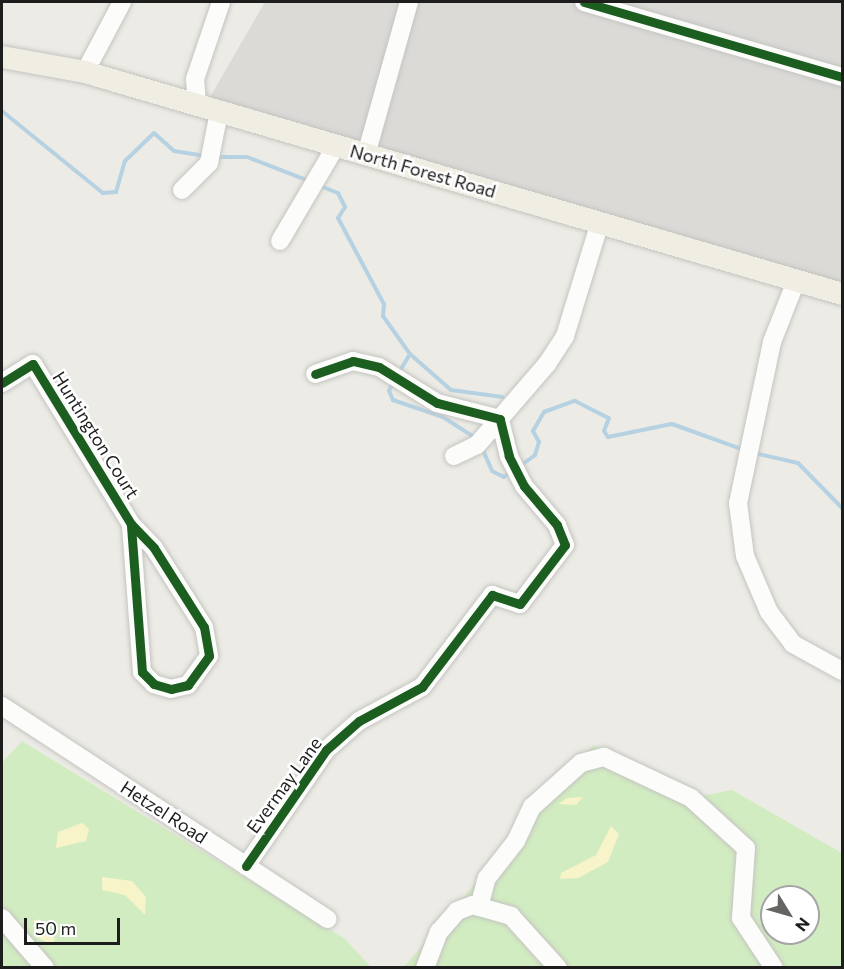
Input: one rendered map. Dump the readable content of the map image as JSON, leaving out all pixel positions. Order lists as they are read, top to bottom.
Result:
{
  "streets": {
    "main road": ["North Forest Road"],
    "street": ["Huntington Court", "Evermay Lane", "Hetzel Road"]
  },
  "crossings": [
    ["Evermay Lane", "Hetzel Road"]
  ],
  "scale_bar": "50 m",
  "north": "bottom right"
}
